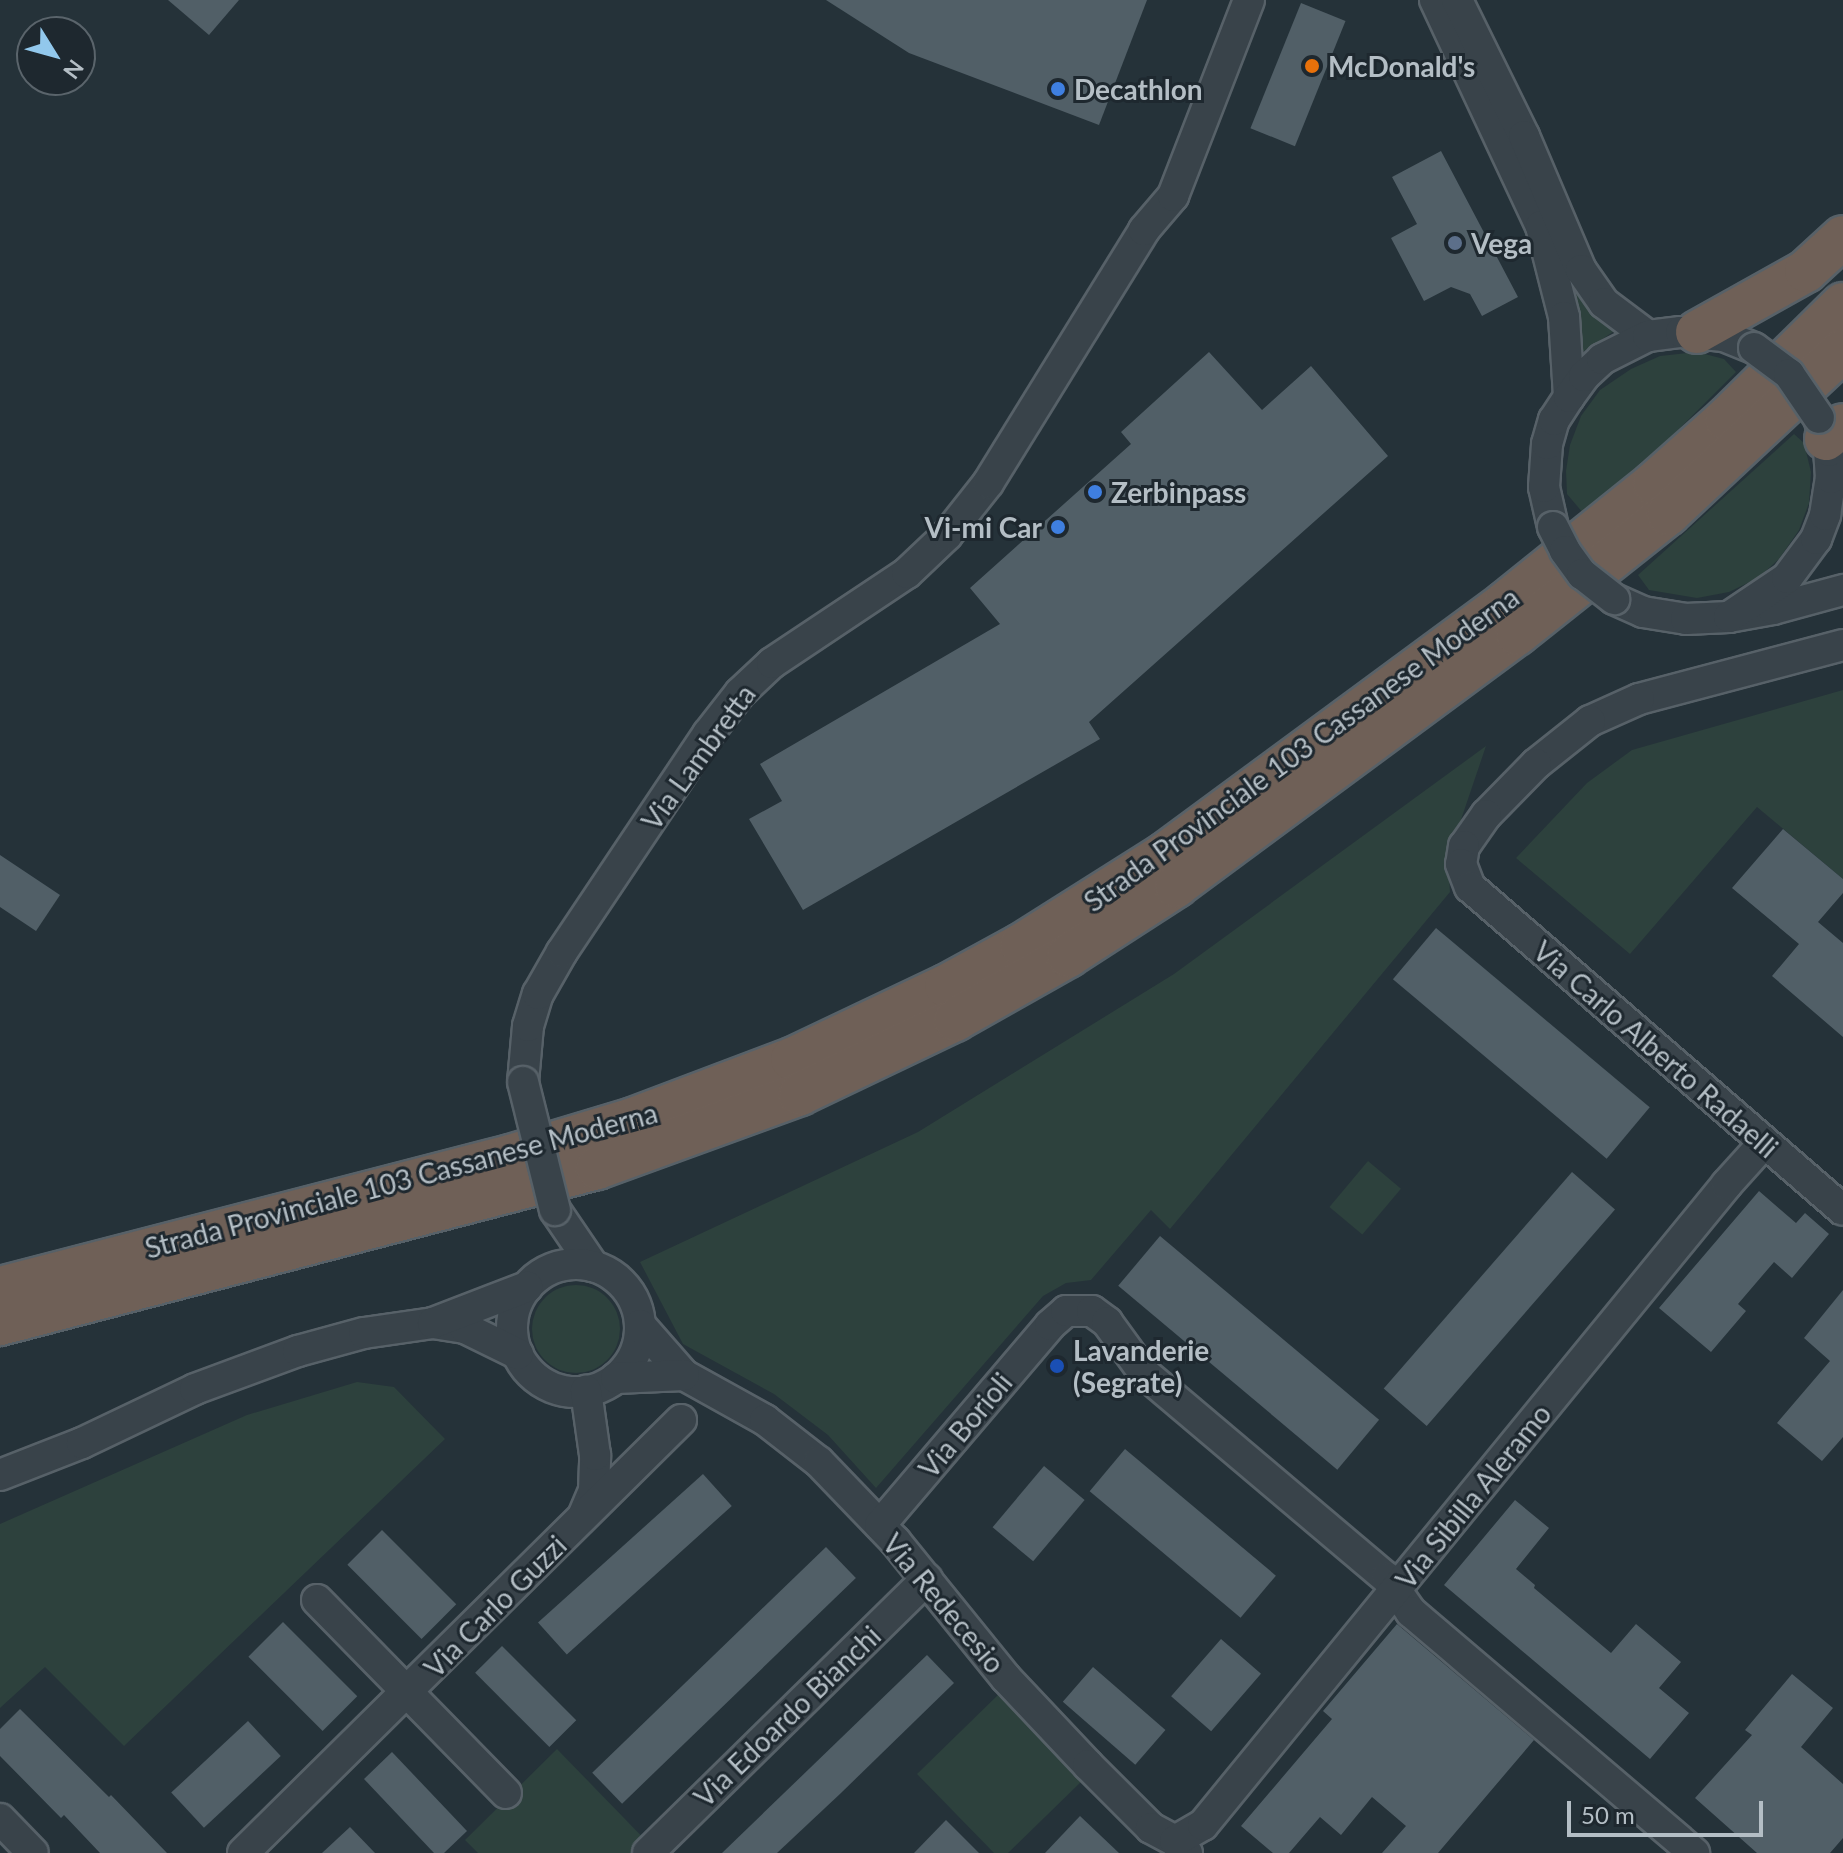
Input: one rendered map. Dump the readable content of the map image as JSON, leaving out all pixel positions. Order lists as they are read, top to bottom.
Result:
{
  "streets": {
    "highway": ["Strada Provinciale 103 Cassanese Moderna"],
    "street": [
      "Via Lambretta",
      "Via Carlo Alberto Radaelli",
      "Via Borioli",
      "Via Sibilla Aleramo",
      "Via Redecesio",
      "Via Carlo Guzzi",
      "Via Edoardo Bianchi"
    ]
  },
  "crossings": [
    ["Via Lambretta", "Via Redecesio"],
    ["Via Lambretta", "Via Carlo Guzzi"],
    ["Via Carlo Alberto Radaelli", "Via Sibilla Aleramo"],
    ["Via Borioli", "Via Sibilla Aleramo"],
    ["Via Borioli", "Via Redecesio"],
    ["Via Sibilla Aleramo", "Via Redecesio"],
    ["Via Redecesio", "Via Carlo Guzzi"],
    ["Via Redecesio", "Via Edoardo Bianchi"]
  ],
  "places": [
    "McDonald's",
    "Decathlon",
    "Vega",
    "Zerbinpass",
    "Vi-mi Car",
    "Lavanderie (Segrate)"
  ],
  "scale_bar": "50 m",
  "north": "bottom right"
}
